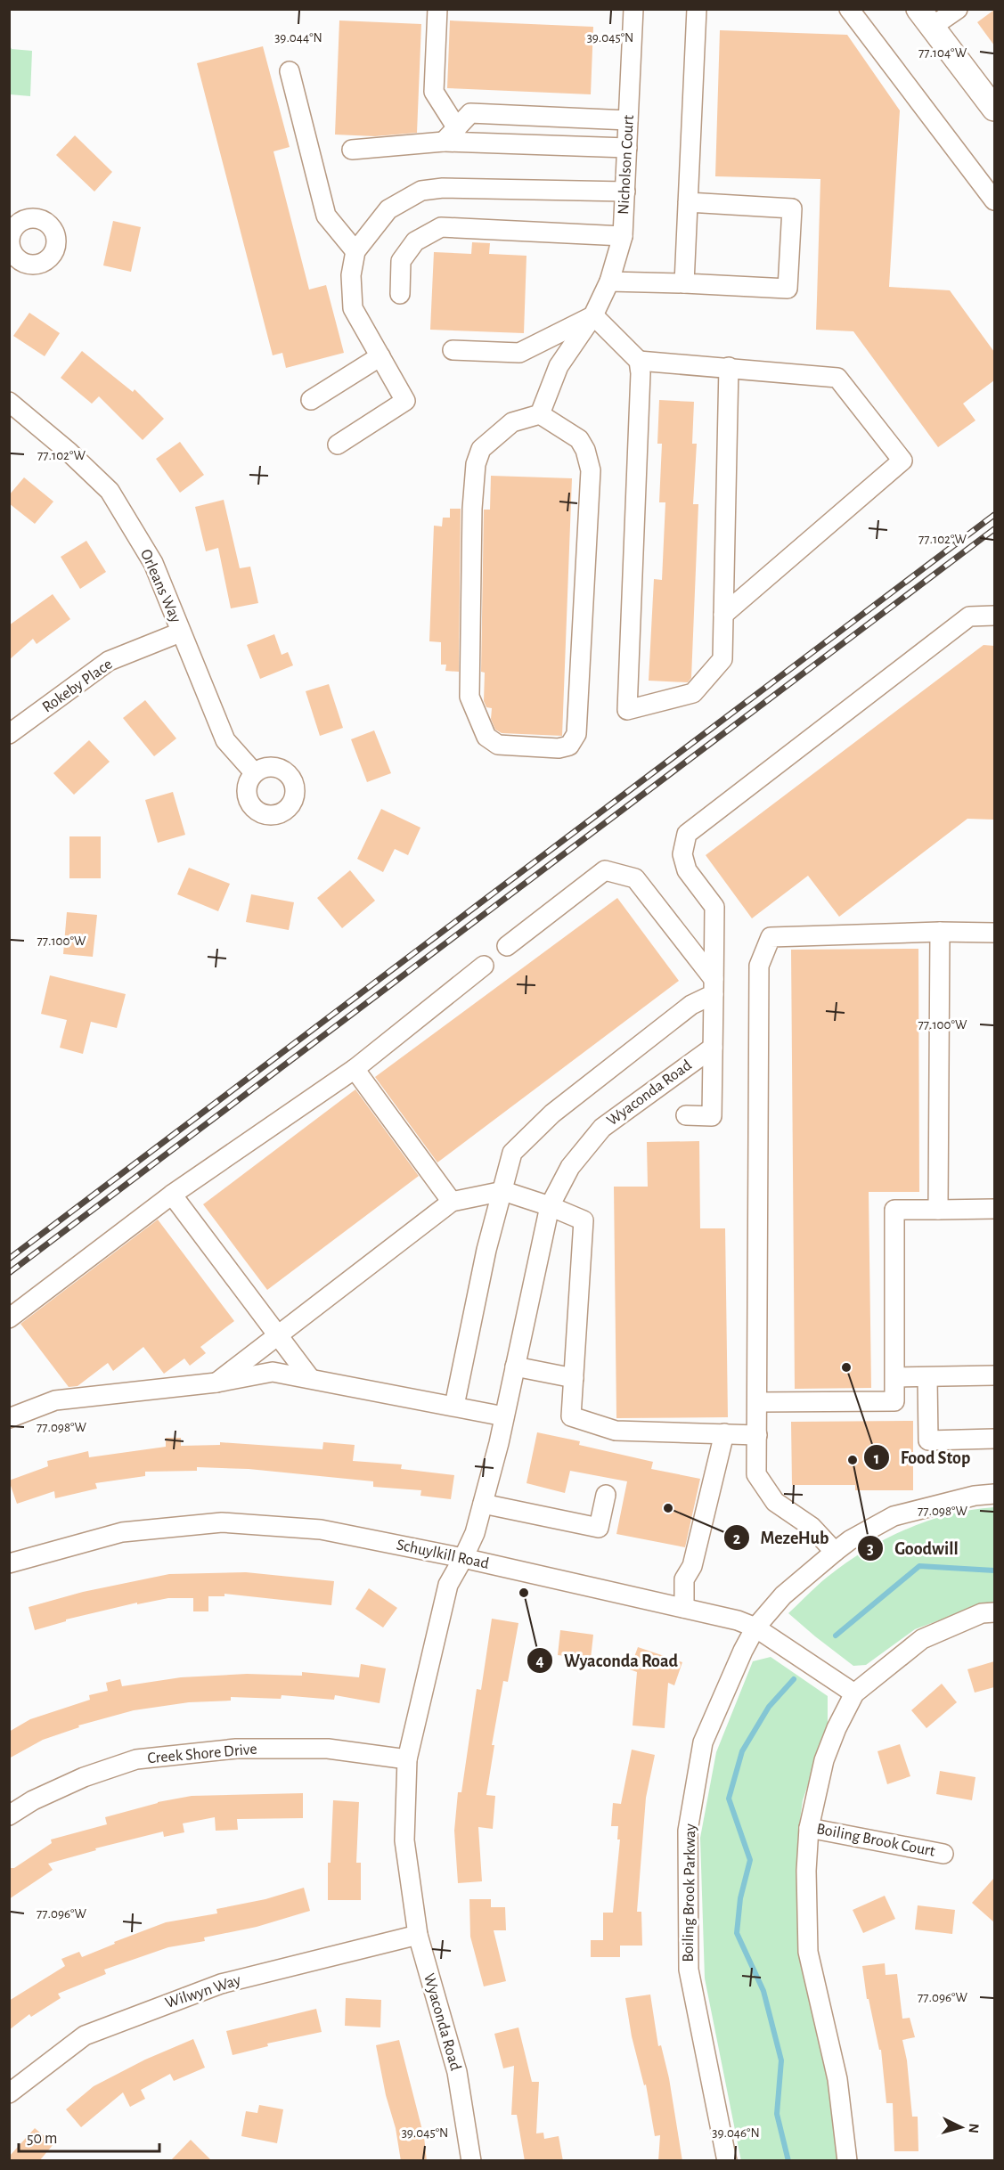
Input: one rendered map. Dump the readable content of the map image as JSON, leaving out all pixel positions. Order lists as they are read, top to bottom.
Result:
{
  "streets": {
    "street": [
      "Nicholson Court",
      "Orleans Way",
      "Rokeby Place",
      "Wyaconda Road",
      "Schuylkill Road",
      "Creek Shore Drive",
      "Boiling Brook Court",
      "Boiling Brook Parkway",
      "Wilwyn Way"
    ]
  },
  "crossings": [
    ["Orleans Way", "Rokeby Place"],
    ["Wyaconda Road", "Schuylkill Road"],
    ["Wyaconda Road", "Creek Shore Drive"],
    ["Wyaconda Road", "Wilwyn Way"],
    ["Schuylkill Road", "Boiling Brook Parkway"]
  ],
  "places": [
    "Food Stop",
    "Goodwill",
    "MezeHub",
    "Wyaconda Road"
  ],
  "scale_bar": "50 m",
  "north": "right",
  "coordinates": [
    "39.044°N",
    "39.045°N",
    "77.104°W",
    "77.102°W",
    "77.100°W",
    "77.098°W",
    "77.096°W",
    "39.046°N"
  ]
}
